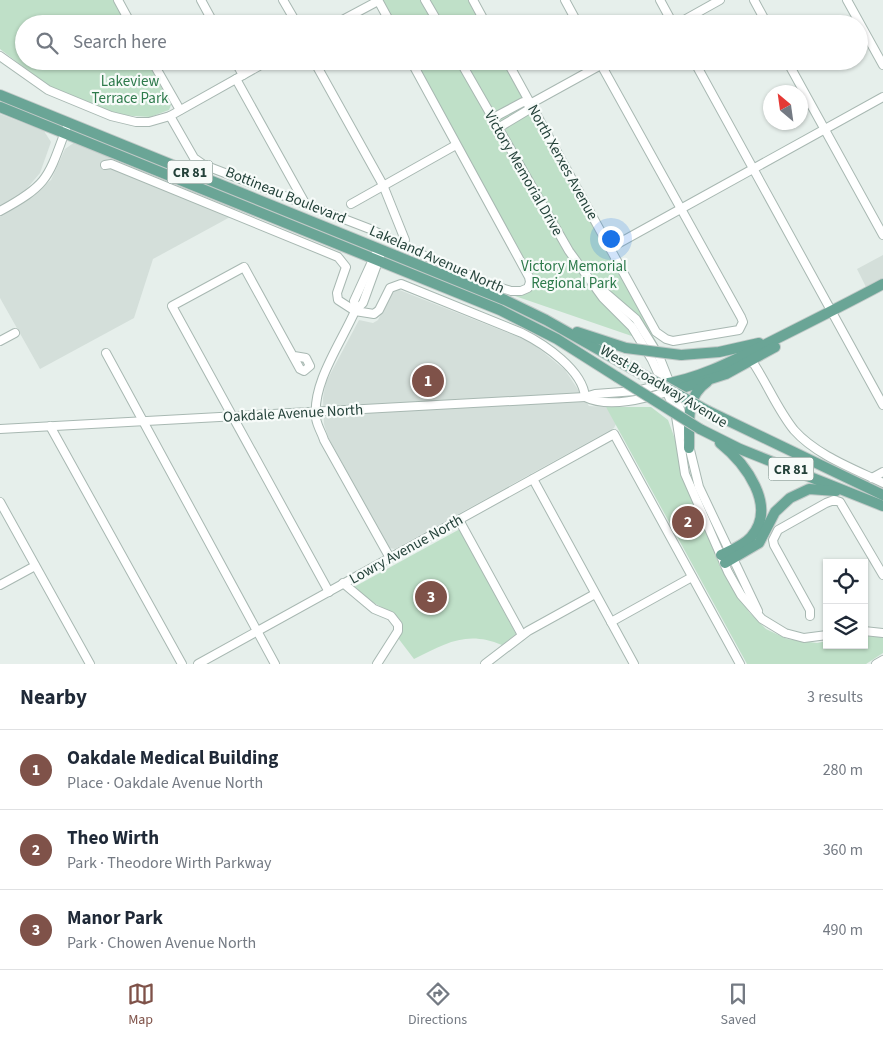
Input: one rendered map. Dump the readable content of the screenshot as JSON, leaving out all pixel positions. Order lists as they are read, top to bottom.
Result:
{
  "streets": {
    "main road": ["CR 81", "Bottineau Boulevard", "West Broadway Avenue"],
    "street": [
      "North Xerxes Avenue",
      "Victory Memorial Drive",
      "Lakeland Avenue North",
      "Oakdale Avenue North",
      "Lowry Avenue North"
    ]
  },
  "crossings": [
    ["Victory Memorial Drive", "Oakdale Avenue North"],
    ["Bottineau Boulevard", "West Broadway Avenue"]
  ],
  "parks": ["Lakeview Terrace Park", "Victory Memorial Regional Park"],
  "north": "top left",
  "page": {
    "search": "Search here",
    "pins": ["1", "2", "3"],
    "heading": ["Nearby", "3 results"],
    "list": [
      {
        "mark": "1",
        "name": "Oakdale Medical Building",
        "note": "Place · Oakdale Avenue North",
        "value": "280 m"
      },
      {
        "mark": "2",
        "name": "Theo Wirth",
        "note": "Park · Theodore Wirth Parkway",
        "value": "360 m"
      },
      {
        "mark": "3",
        "name": "Manor Park",
        "note": "Park · Chowen Avenue North",
        "value": "490 m"
      }
    ],
    "nav": ["Map", "Directions", "Saved"]
  }
}
